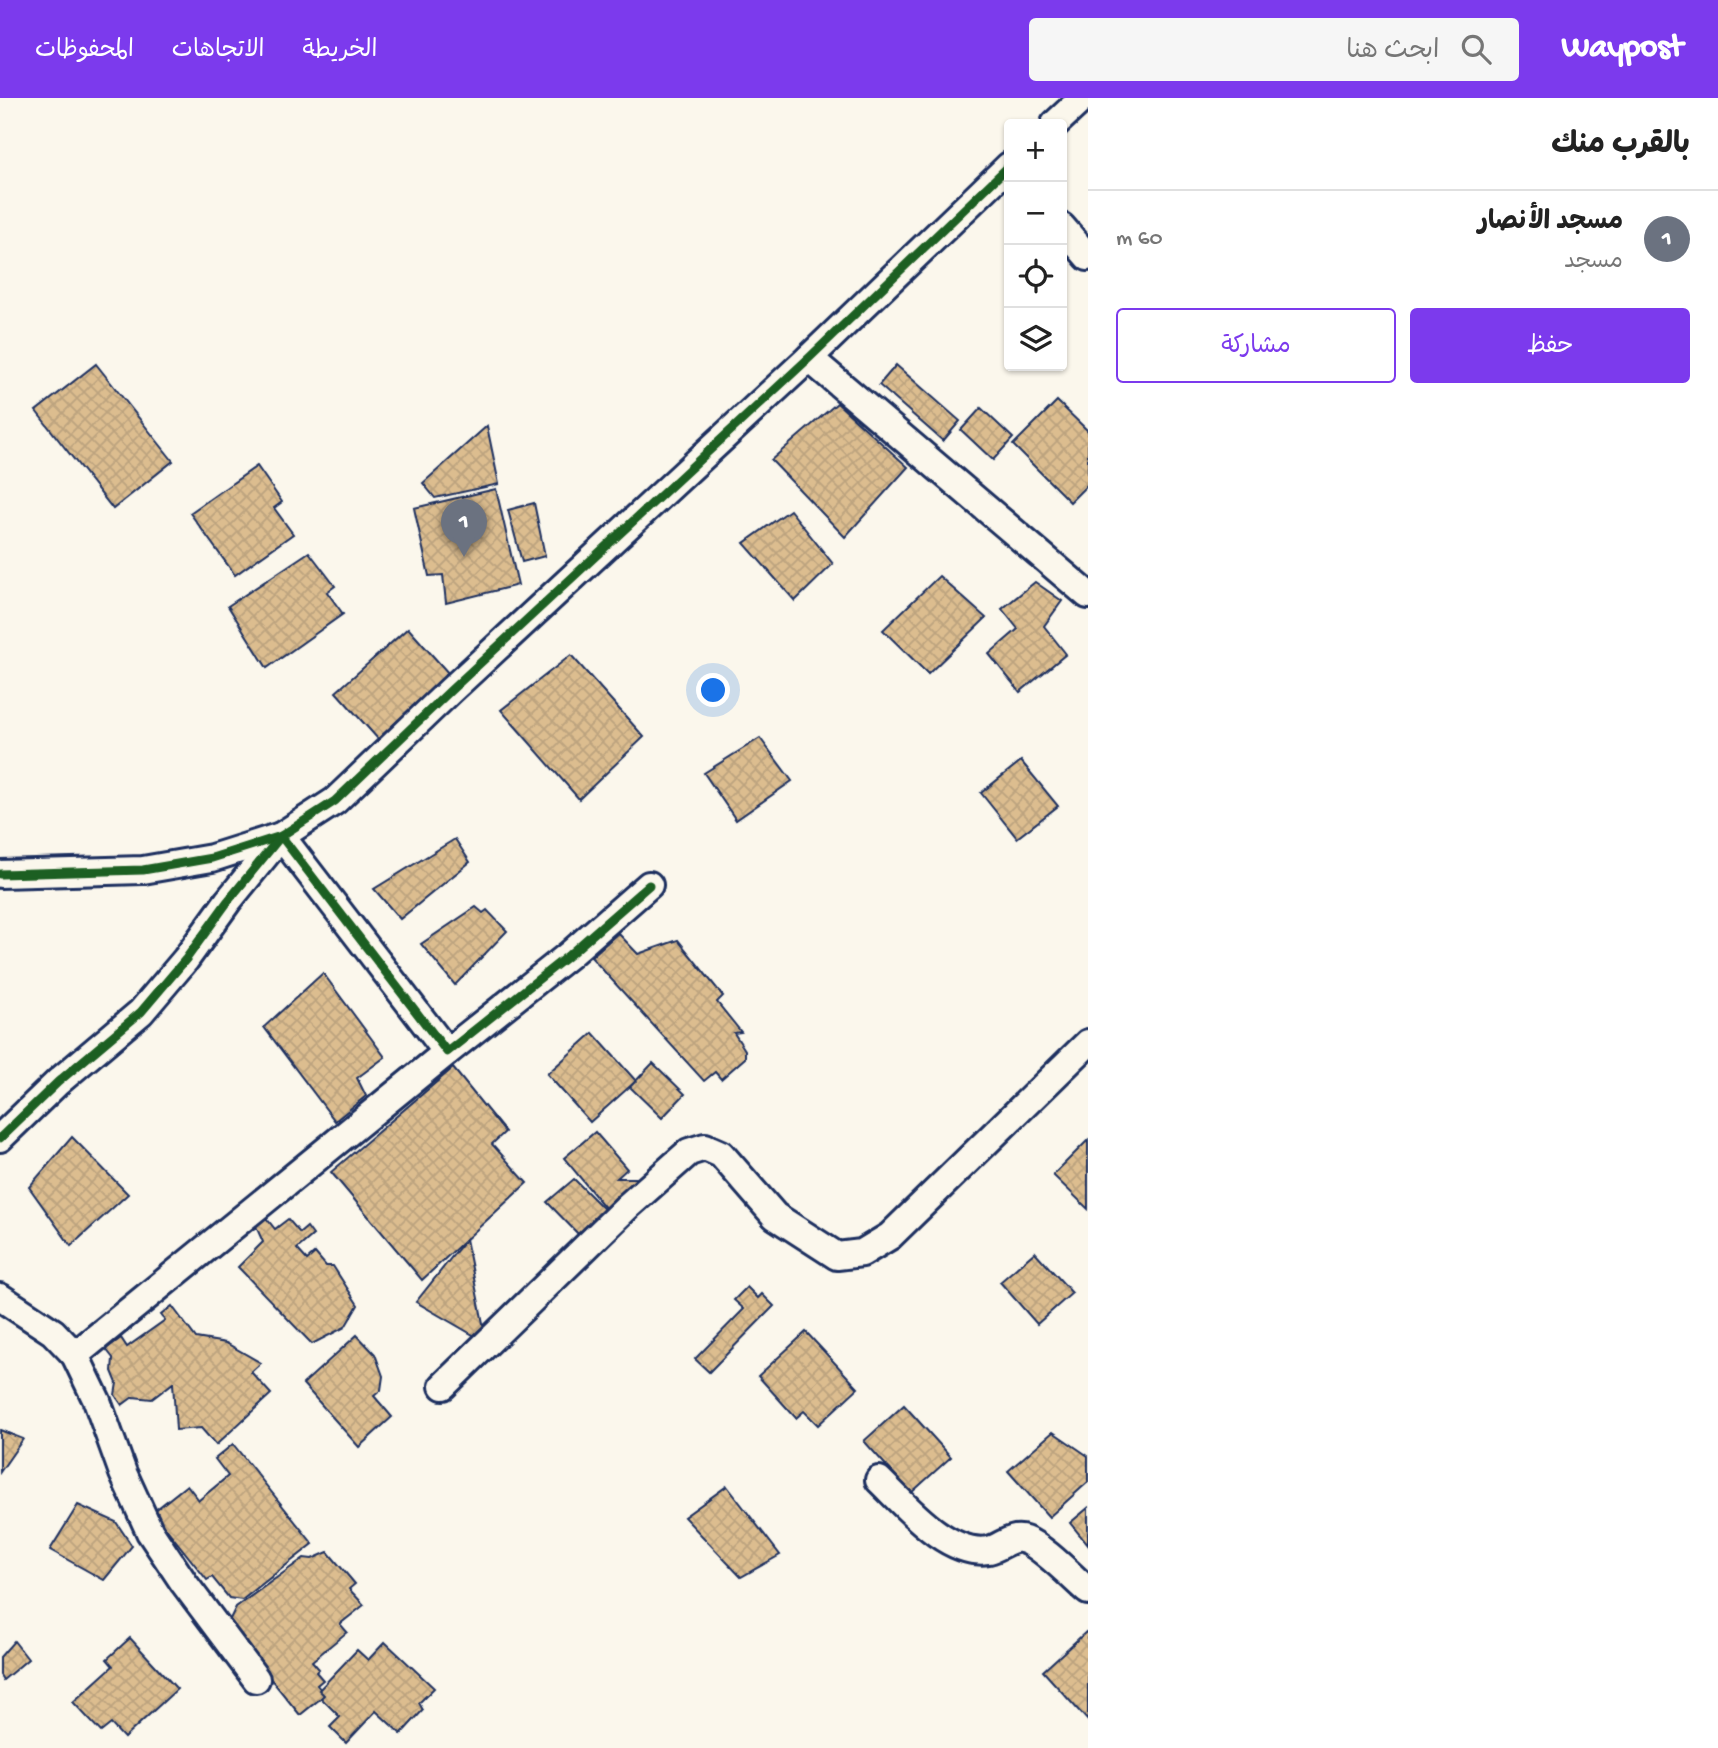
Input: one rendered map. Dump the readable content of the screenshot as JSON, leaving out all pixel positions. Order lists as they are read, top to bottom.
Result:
{
  "page": {
    "header": "Waypost",
    "search": "ابحث هنا",
    "nav": ["الخريطة", "الاتجاهات", "المحفوظات"],
    "heading": "بالقرب منك",
    "map_buttons": ["+", "−"],
    "list": [
      {
        "mark": "1",
        "name": "مسجد الأنصار",
        "note": "مسجد",
        "value": "60 m"
      }
    ],
    "buttons": ["حفظ", "مشاركة"],
    "pins": "1"
  }
}
